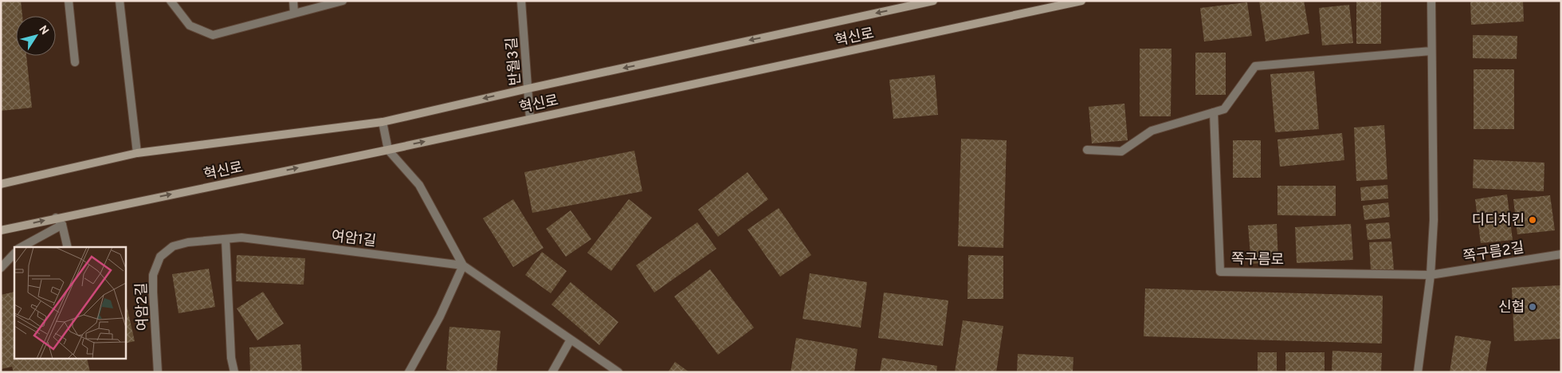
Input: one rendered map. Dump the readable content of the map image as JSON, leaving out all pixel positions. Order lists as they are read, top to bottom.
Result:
{
  "streets": {
    "street": [
      "혁신로",
      "반월3길",
      "여암1길",
      "쪽구름2길",
      "쪽구름로",
      "여암2길"
    ]
  },
  "crossings": [
    ["혁신로", "반월3길"],
    ["혁신로", "여암1길"],
    ["여암1길", "여암2길"],
    ["쪽구름2길", "쪽구름로"]
  ],
  "places": ["디디치킨", "신협"],
  "north": "top right"
}
